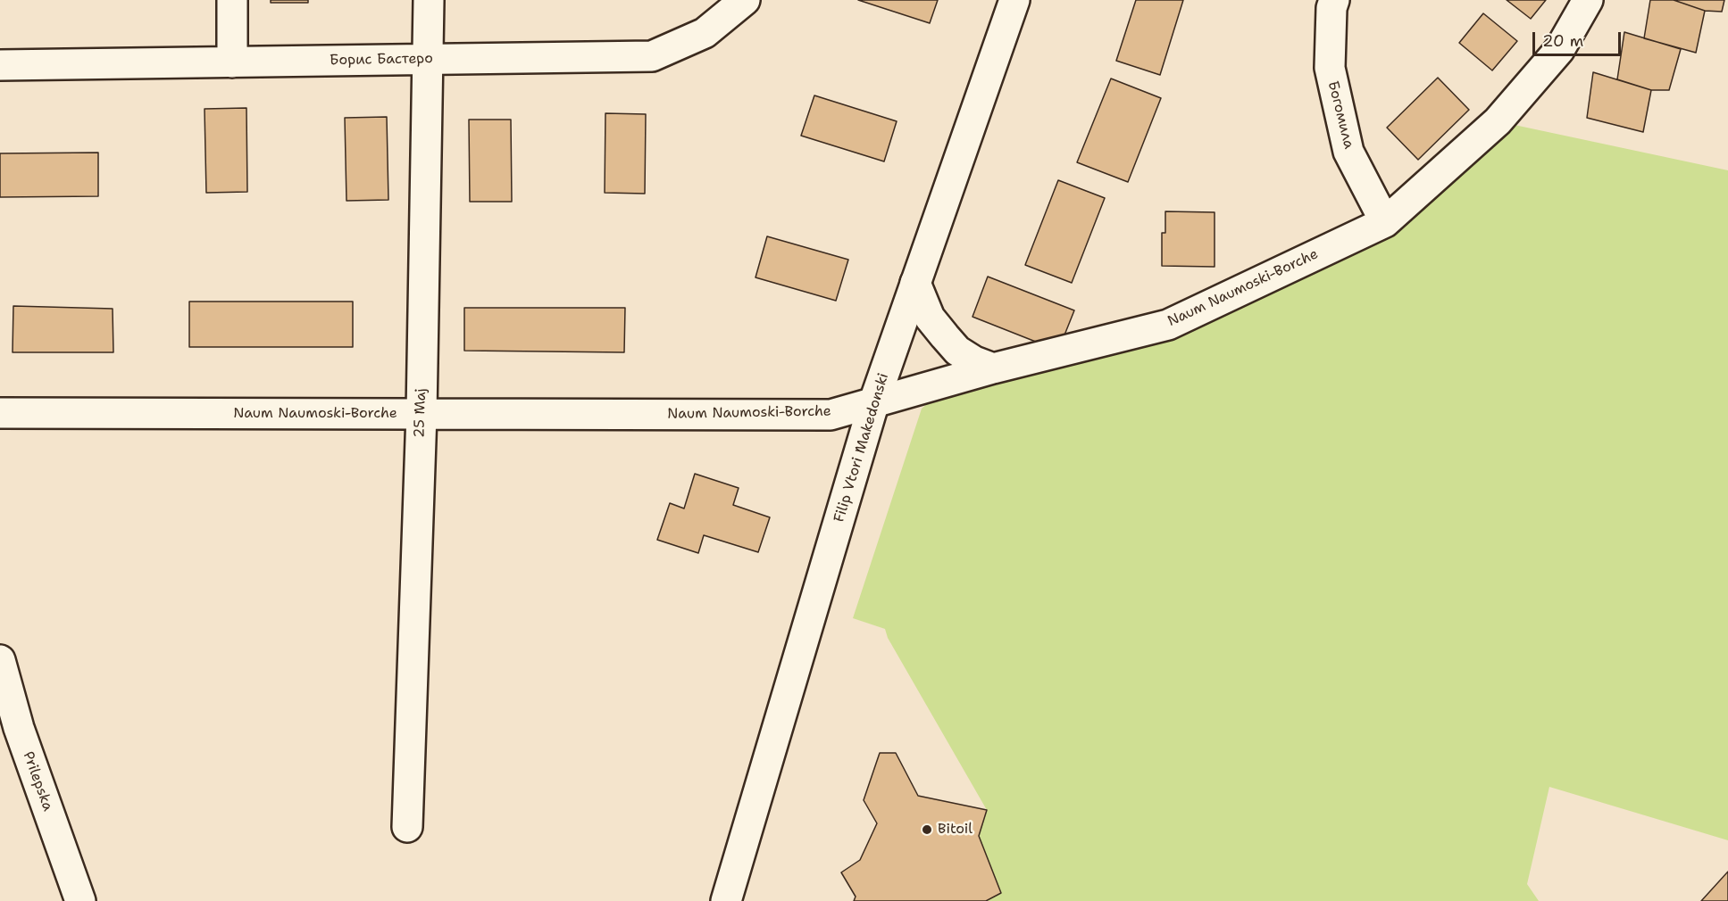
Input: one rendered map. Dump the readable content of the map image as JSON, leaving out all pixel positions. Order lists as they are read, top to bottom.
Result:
{
  "streets": {
    "street": [
      "Борис Бастеро",
      "Богомила",
      "Naum Naumoski-Borche",
      "25 Maj",
      "Filip Vtori Makedonski",
      "Prilepska"
    ]
  },
  "crossings": [
    ["Борис Бастеро", "25 Maj"],
    ["Богомила", "Naum Naumoski-Borche"],
    ["Naum Naumoski-Borche", "25 Maj"],
    ["Naum Naumoski-Borche", "Filip Vtori Makedonski"]
  ],
  "places": ["Bitoil"],
  "scale_bar": "20 m"
}
